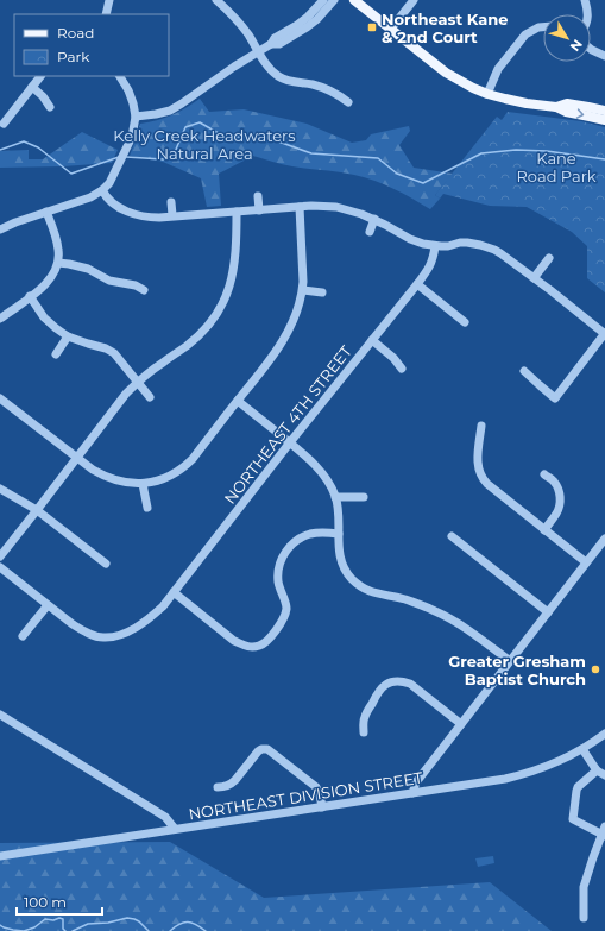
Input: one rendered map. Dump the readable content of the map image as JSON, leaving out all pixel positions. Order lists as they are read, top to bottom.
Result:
{
  "streets": {
    "street": ["NORTHEAST 4TH STREET", "NORTHEAST DIVISION STREET"]
  },
  "parks": ["Kelly Creek Headwaters Natural Area", "Kane Road Park"],
  "places": {
    "transit": ["Northeast Kane & 2nd Court"],
    "other": ["Greater Gresham Baptist Church"]
  },
  "legend": ["Road", "Park"],
  "scale_bar": "100 m",
  "north": "bottom right"
}
